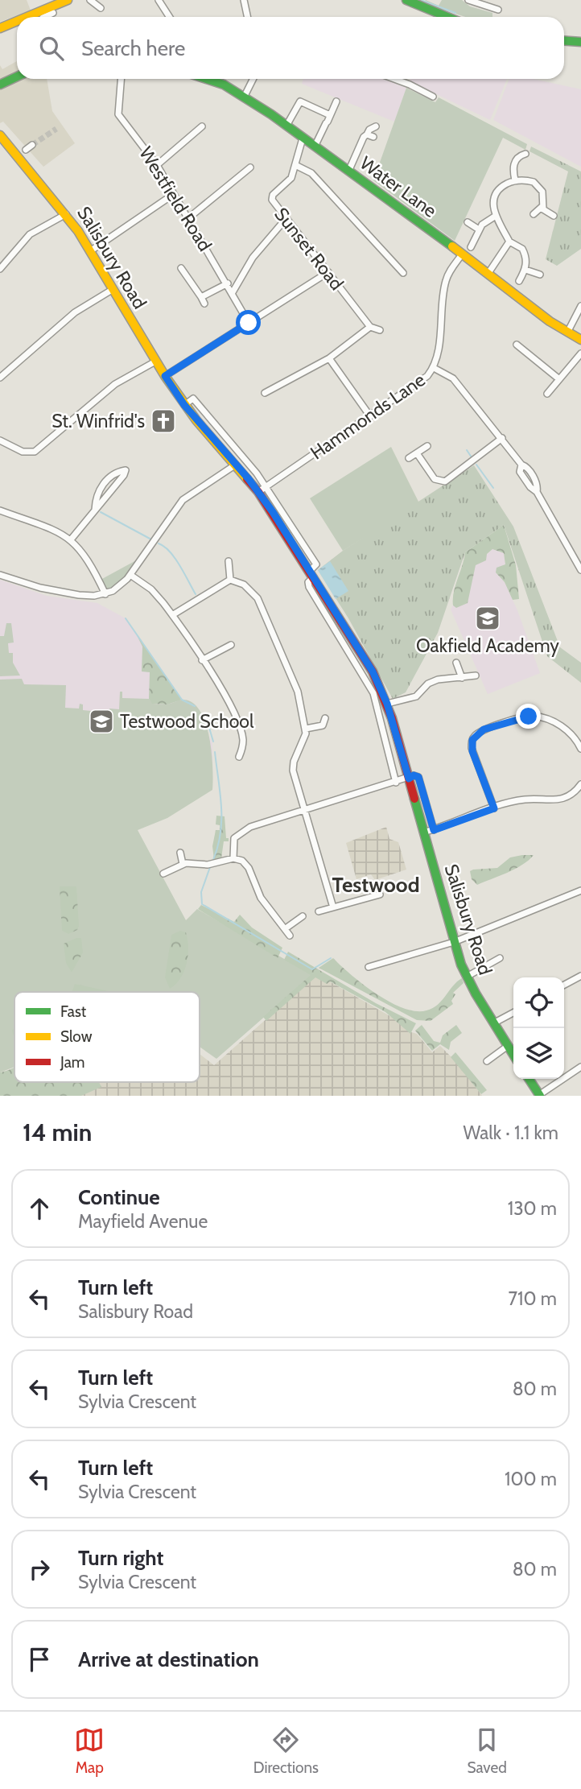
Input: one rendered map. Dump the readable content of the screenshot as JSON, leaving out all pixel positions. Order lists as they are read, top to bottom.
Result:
{
  "streets": {
    "main road": ["Water Lane", "Salisbury Road"],
    "street": ["Westfield Road", "Sunset Road", "Hammonds Lane"]
  },
  "crossings": [
    ["Water Lane", "Sunset Road"],
    ["Water Lane", "Hammonds Lane"],
    ["Salisbury Road", "Hammonds Lane"]
  ],
  "districts": ["Testwood"],
  "places": {
    "church": ["St. Winfrid's"],
    "school or university": ["Oakfield Academy", "Testwood School"]
  },
  "legend": ["Fast", "Slow", "Jam"],
  "page": {
    "search": "Search here",
    "heading": ["14 min", "Walk · 1.1 km"],
    "list": [
      ["Continue", "Mayfield Avenue", "130 m"],
      ["Turn left", "Salisbury Road", "710 m"],
      ["Turn left", "Sylvia Crescent", "80 m"],
      ["Turn left", "Sylvia Crescent", "100 m"],
      ["Turn right", "Sylvia Crescent", "80 m"],
      "Arrive at destination"
    ],
    "nav": ["Map", "Directions", "Saved"]
  }
}
